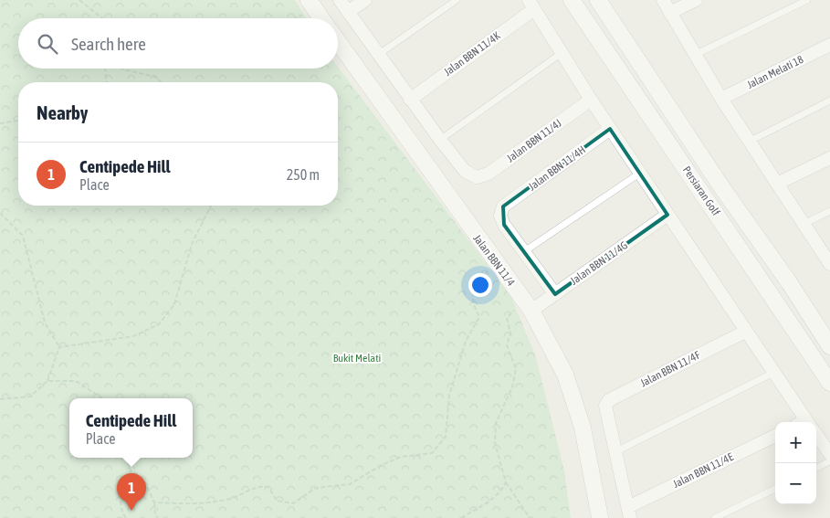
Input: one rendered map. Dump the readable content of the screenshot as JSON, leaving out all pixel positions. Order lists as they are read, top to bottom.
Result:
{
  "streets": {
    "street": [
      "Jalan BBN 11/4K",
      "Jalan Melati 18",
      "Jalan BBN 11/4J",
      "Jalan BBN 11/4H",
      "Persiaran Golf",
      "Jalan BBN 11/4",
      "Jalan BBN 11/4G",
      "Jalan BBN 11/4F",
      "Jalan BBN 11/4E"
    ]
  },
  "crossings": [
    ["Jalan BBN 11/4", "Jalan BBN 11/4G"]
  ],
  "parks": ["Bukit Melati"],
  "page": {
    "search": "Search here",
    "heading": "Nearby",
    "list": [
      {
        "mark": "1",
        "name": "Centipede Hill",
        "note": "Place",
        "value": "250 m"
      }
    ],
    "popup": ["Centipede Hill", "Place"],
    "map_buttons": ["+", "−"],
    "pins": "1"
  }
}
